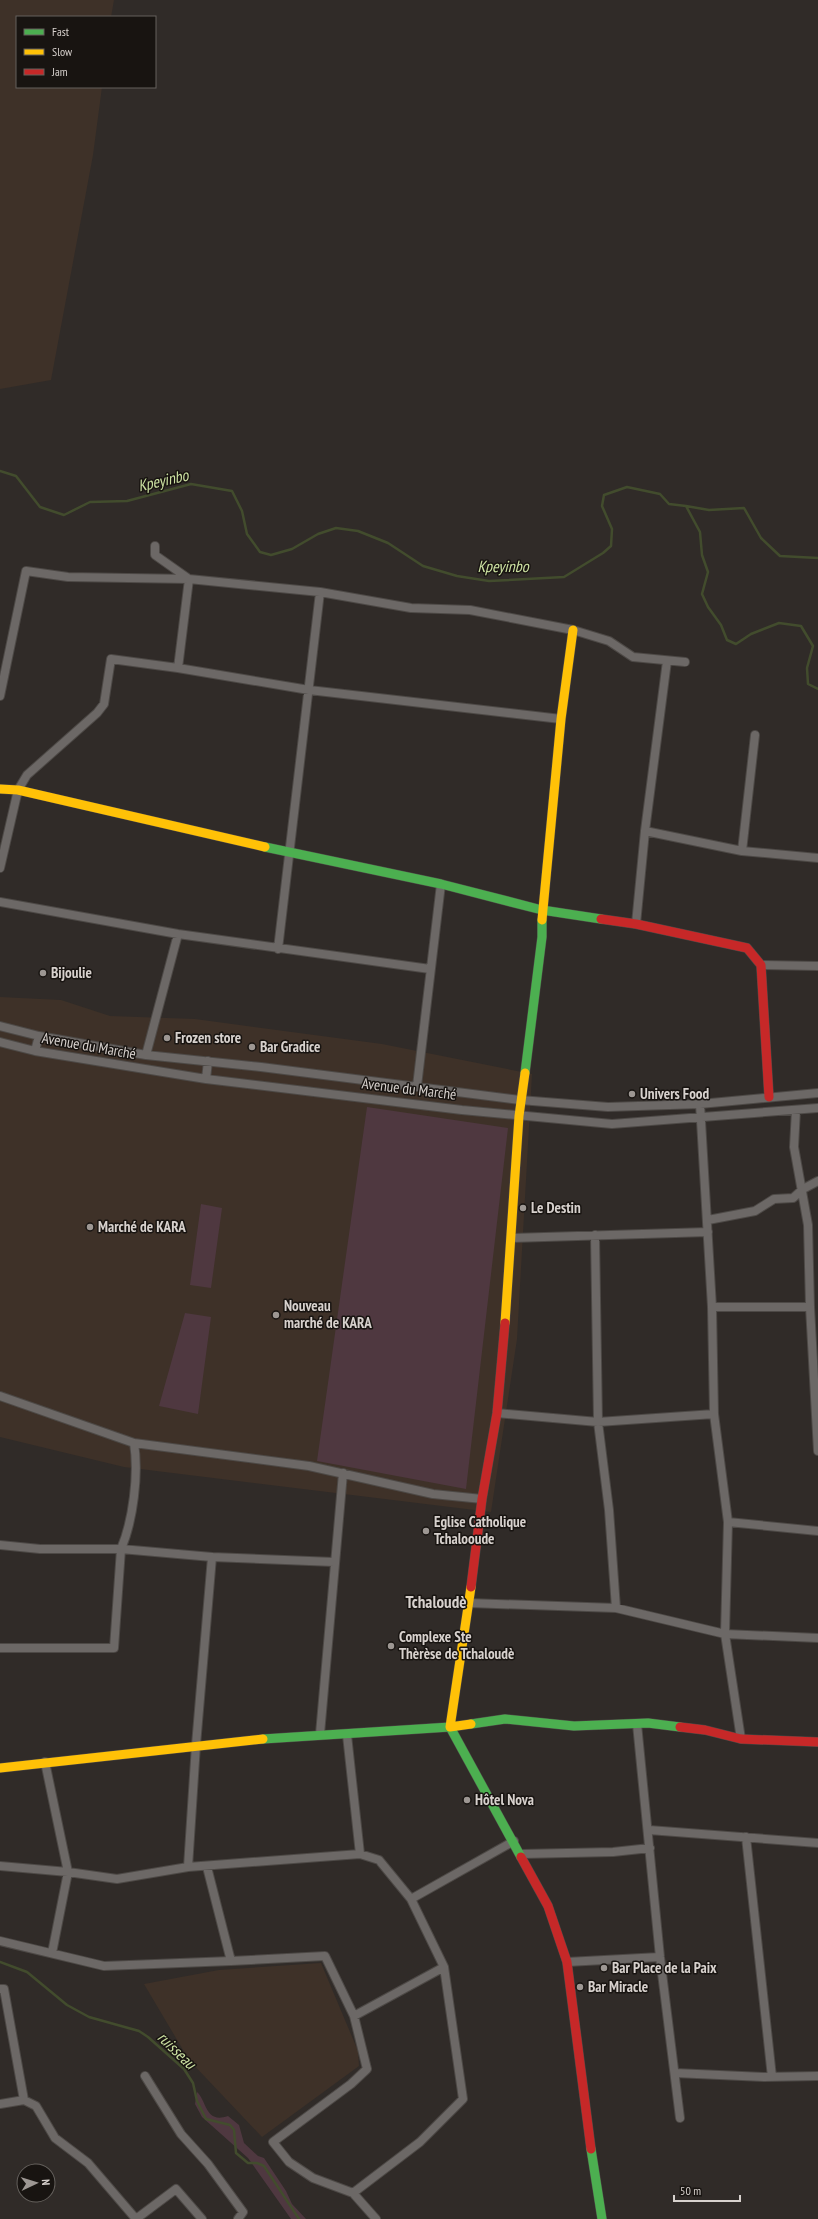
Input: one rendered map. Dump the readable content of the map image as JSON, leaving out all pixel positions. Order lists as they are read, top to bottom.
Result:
{
  "streets": {
    "street": ["Avenue du Marché"]
  },
  "districts": ["Tchaloudè"],
  "water": ["Kpeyinbo", "ruisseau"],
  "places": [
    "Bijoulie",
    "Frozen store",
    "Bar Gradice",
    "Univers Food",
    "Le Destin",
    "Marché de KARA",
    "Nouveau marché de KARA",
    "Eglise Catholique Tchalooude",
    "Complexe Ste Thèrèse de Tchaloudè",
    "Hôtel Nova",
    "Bar Place de la Paix",
    "Bar Miracle"
  ],
  "legend": ["Fast", "Slow", "Jam"],
  "scale_bar": "50 m",
  "north": "right"
}
